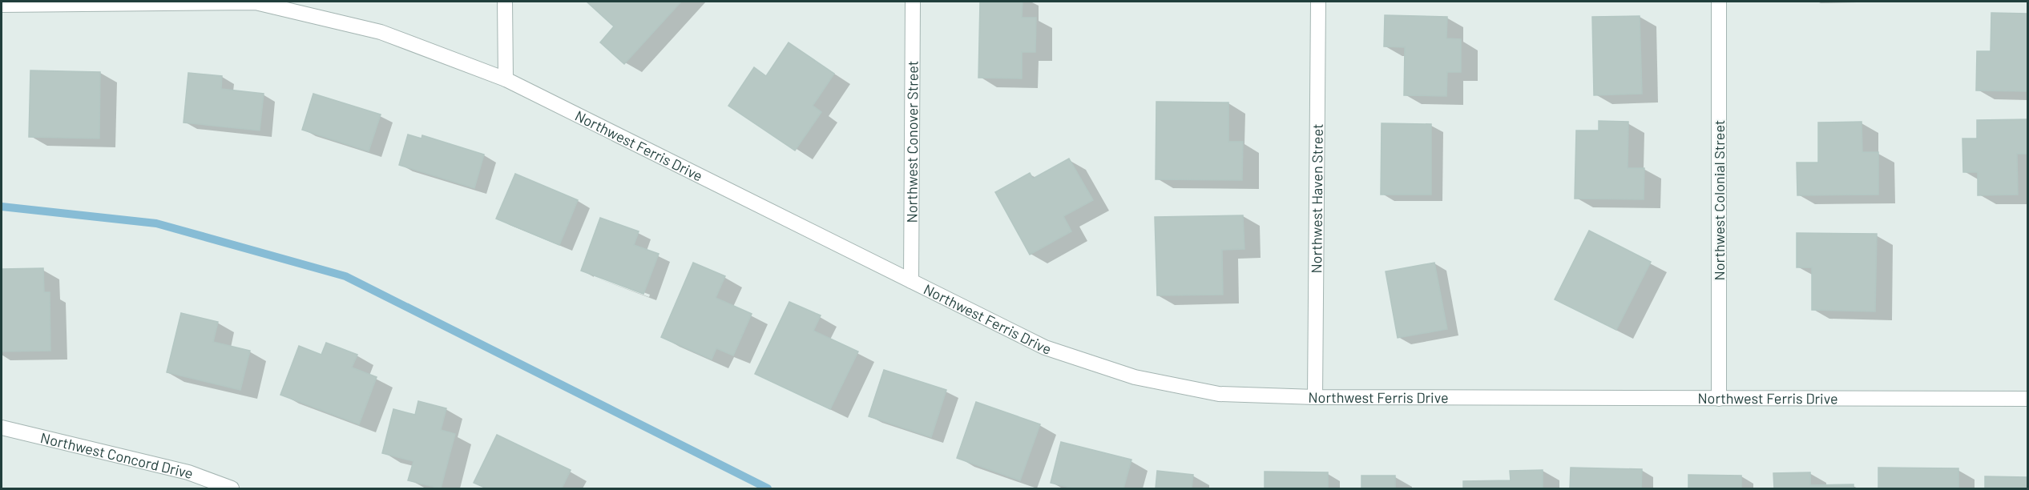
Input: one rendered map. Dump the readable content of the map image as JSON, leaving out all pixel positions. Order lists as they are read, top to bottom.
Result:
{
  "streets": {
    "street": [
      "Northwest Conover Street",
      "Northwest Ferris Drive",
      "Northwest Haven Street",
      "Northwest Colonial Street",
      "Northwest Concord Drive"
    ]
  },
  "crossings": [
    ["Northwest Conover Street", "Northwest Ferris Drive"],
    ["Northwest Ferris Drive", "Northwest Haven Street"],
    ["Northwest Ferris Drive", "Northwest Colonial Street"]
  ]
}
